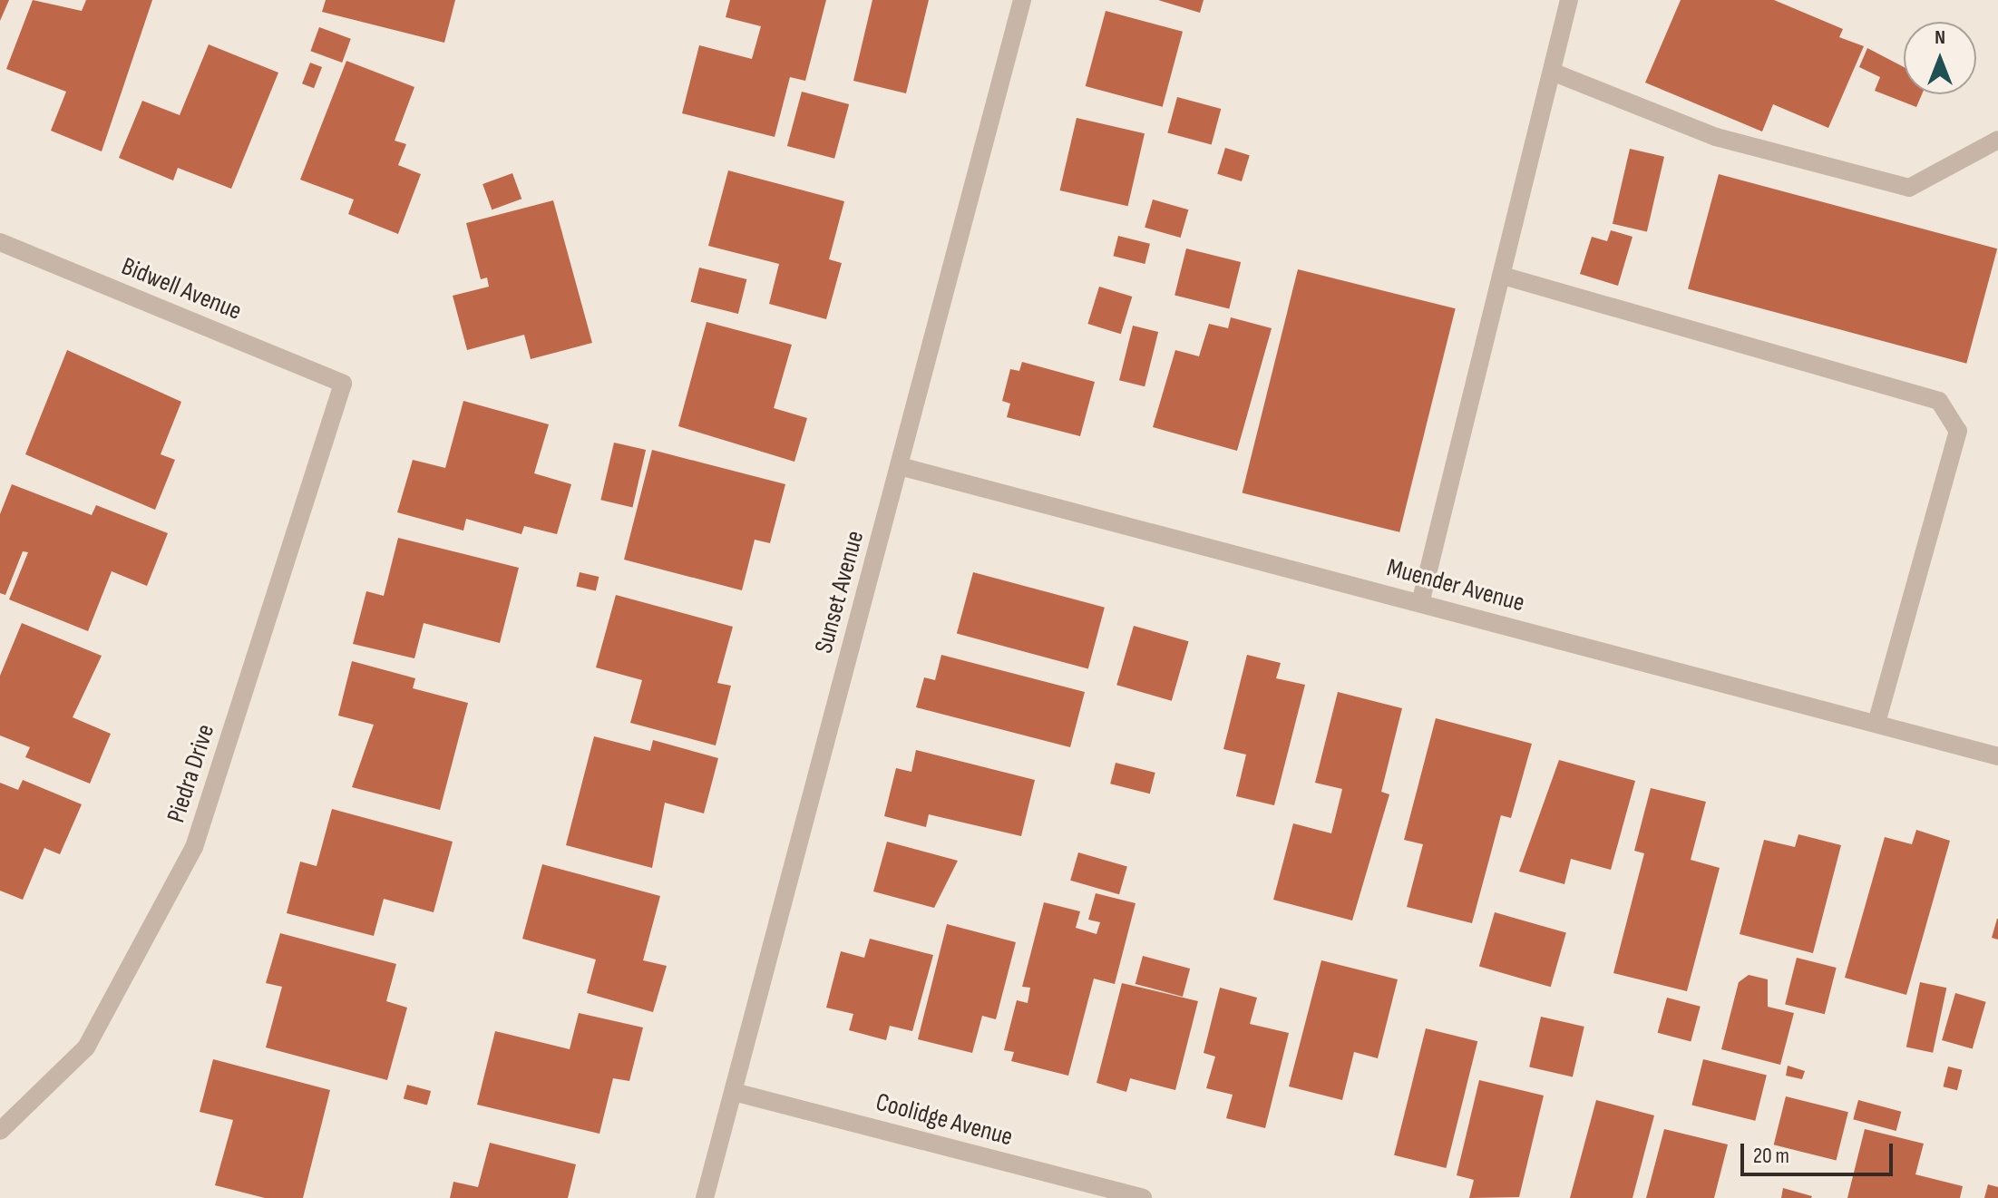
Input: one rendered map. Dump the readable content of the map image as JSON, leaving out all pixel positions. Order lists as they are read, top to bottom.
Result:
{
  "streets": {
    "street": [
      "Bidwell Avenue",
      "Muender Avenue",
      "Sunset Avenue",
      "Piedra Drive",
      "Coolidge Avenue"
    ]
  },
  "crossings": [
    ["Bidwell Avenue", "Piedra Drive"],
    ["Muender Avenue", "Sunset Avenue"],
    ["Sunset Avenue", "Coolidge Avenue"]
  ],
  "scale_bar": "20 m",
  "north": "top"
}
